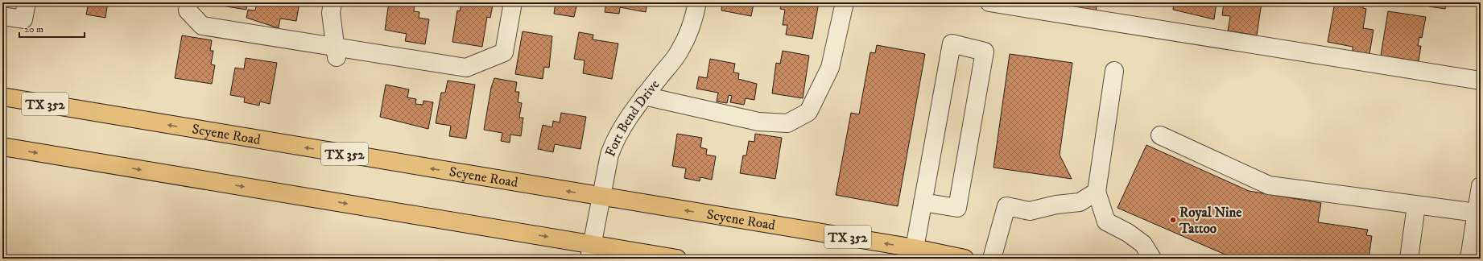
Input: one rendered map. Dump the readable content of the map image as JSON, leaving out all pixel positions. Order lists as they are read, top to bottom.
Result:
{
  "streets": {
    "main road": ["TX 352", "Scyene Road"],
    "street": ["Fort Bend Drive"]
  },
  "crossings": [
    ["Fort Bend Drive", "Scyene Road"]
  ],
  "places": ["Royal Nine Tattoo"],
  "scale_bar": "20 m"
}
